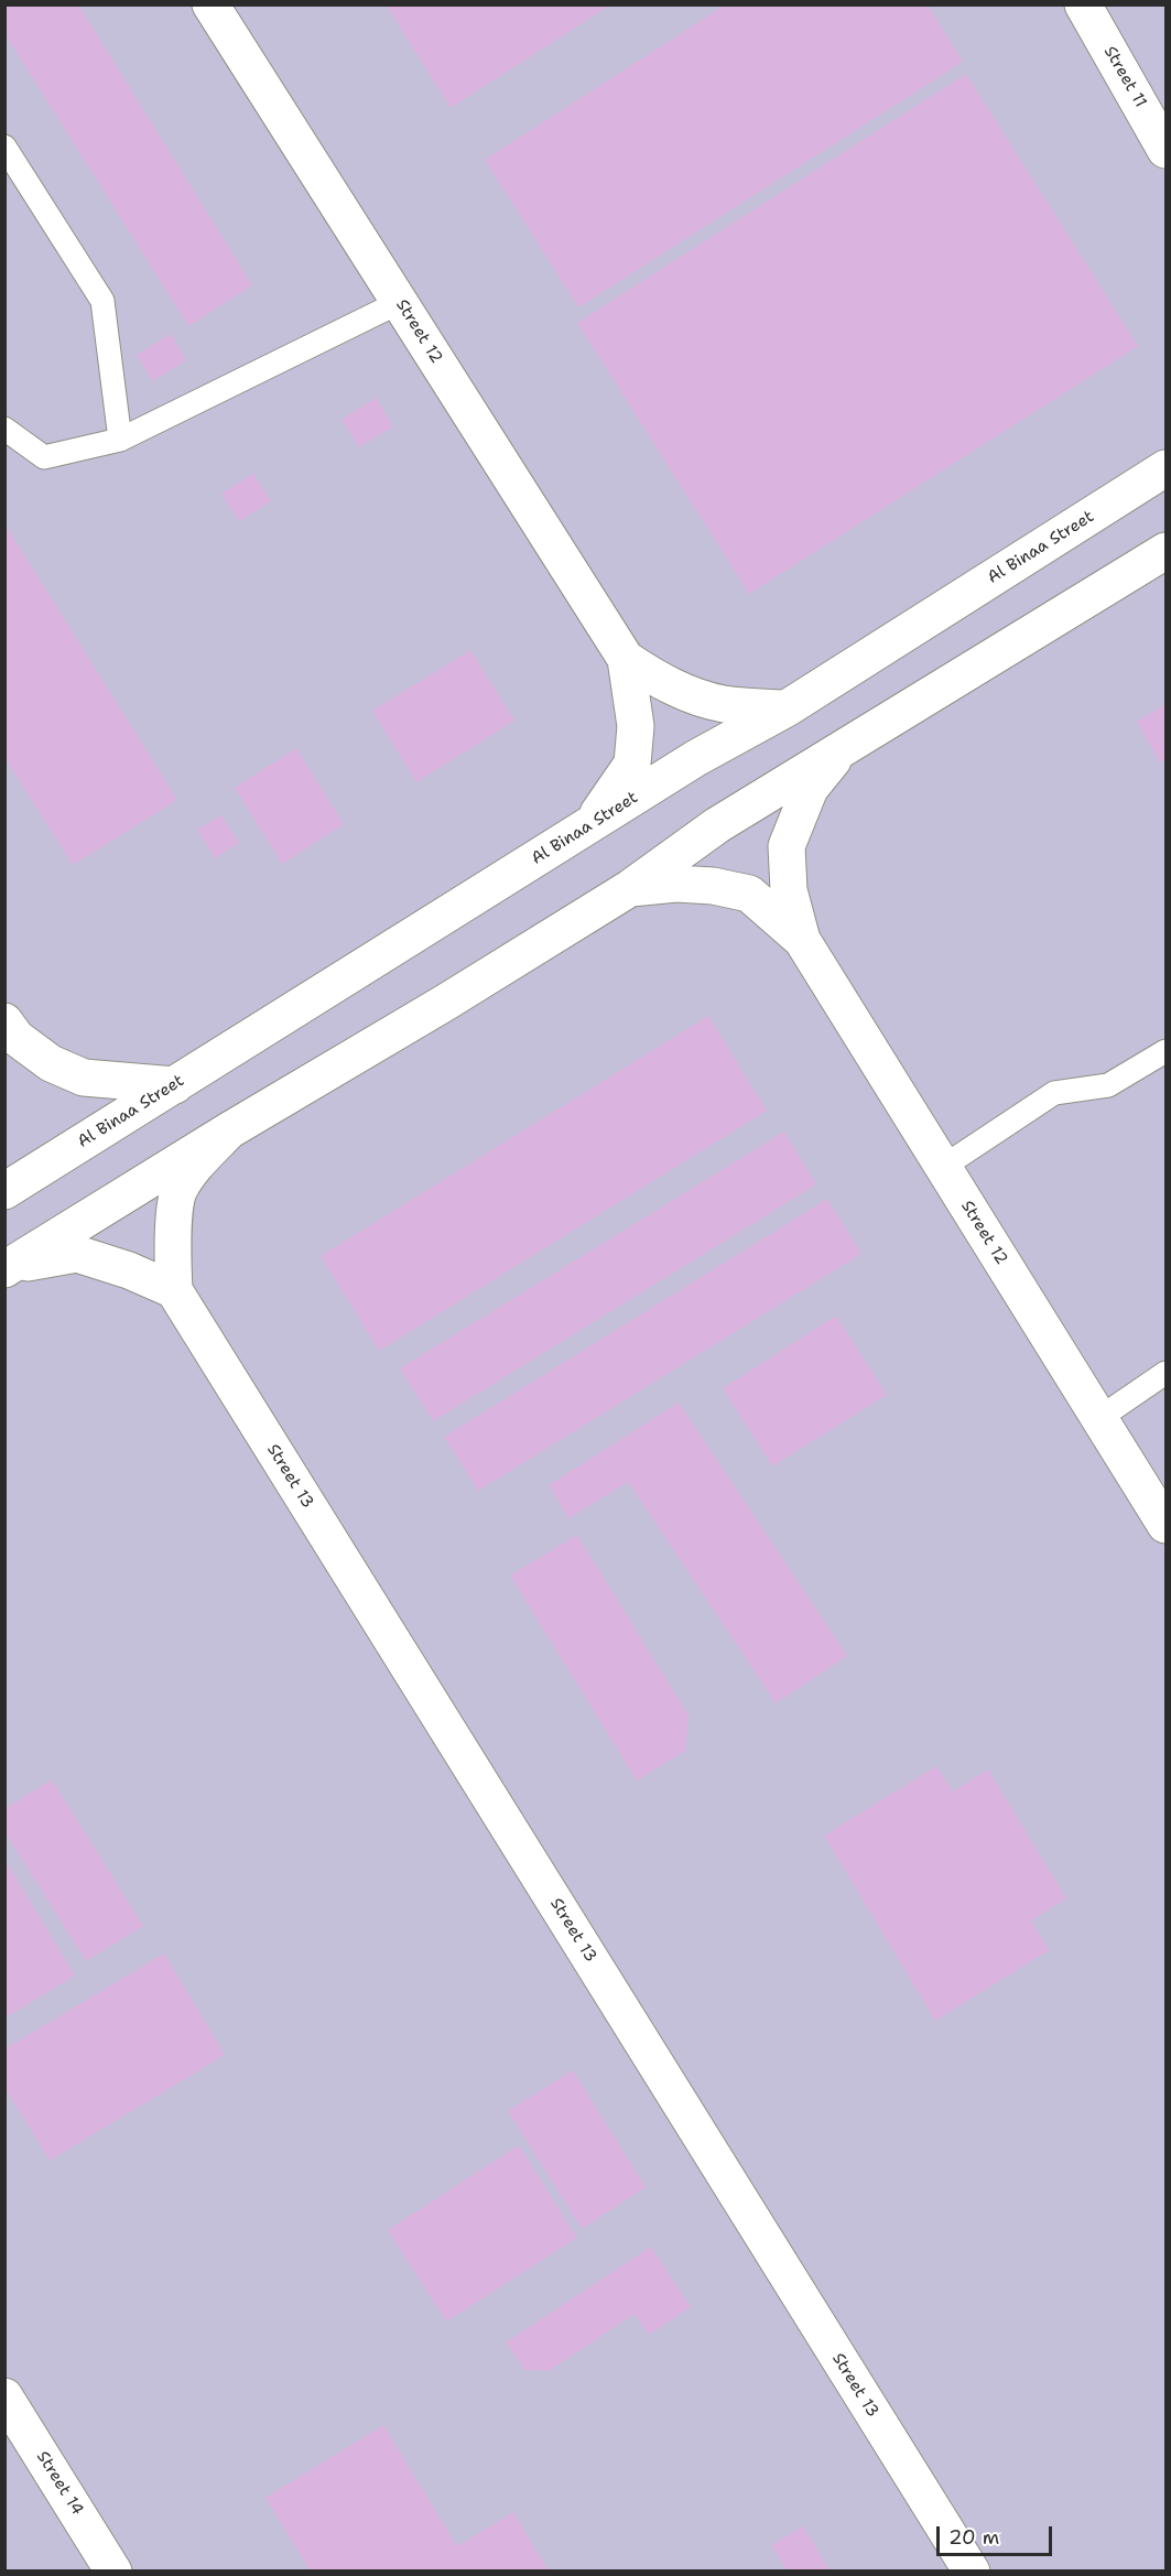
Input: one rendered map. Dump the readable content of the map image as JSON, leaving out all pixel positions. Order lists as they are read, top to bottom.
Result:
{
  "streets": {
    "street": [
      "Street 11",
      "Street 12",
      "Al Binaa Street",
      "Street 13",
      "Street 14"
    ]
  },
  "crossings": [
    ["Street 12", "Al Binaa Street"]
  ],
  "scale_bar": "20 m"
}
